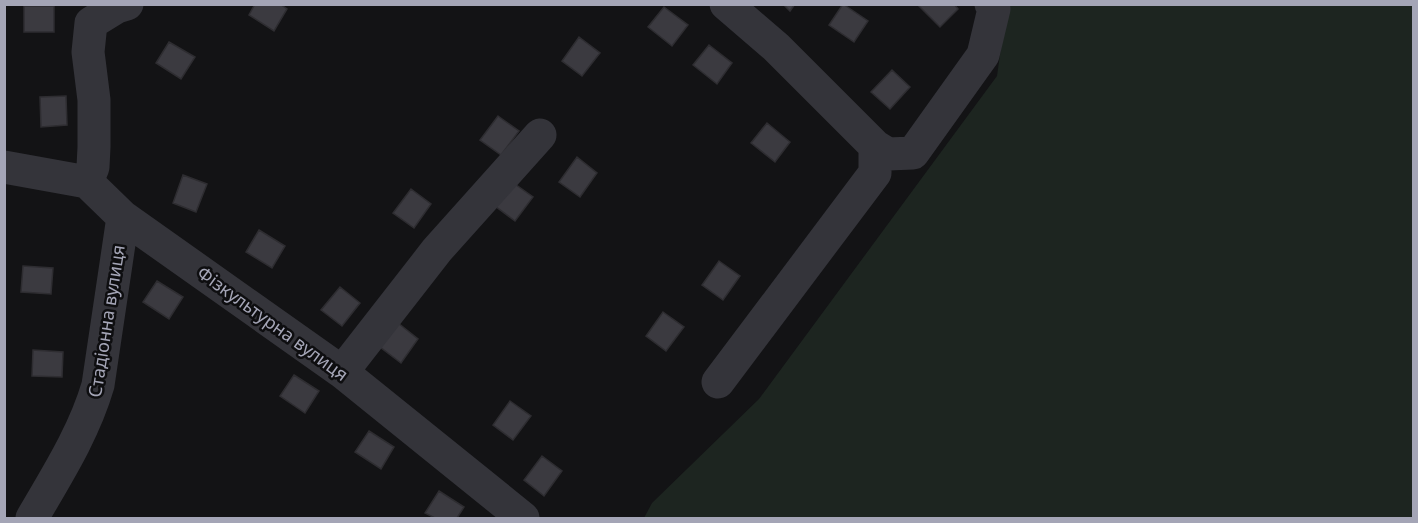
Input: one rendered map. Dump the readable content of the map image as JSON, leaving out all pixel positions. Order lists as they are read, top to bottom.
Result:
{
  "streets": {
    "street": ["Стадіонна вулиця", "Фізкультурна вулиця"]
  },
  "crossings": [
    ["Стадіонна вулиця", "Фізкультурна вулиця"]
  ]
}
